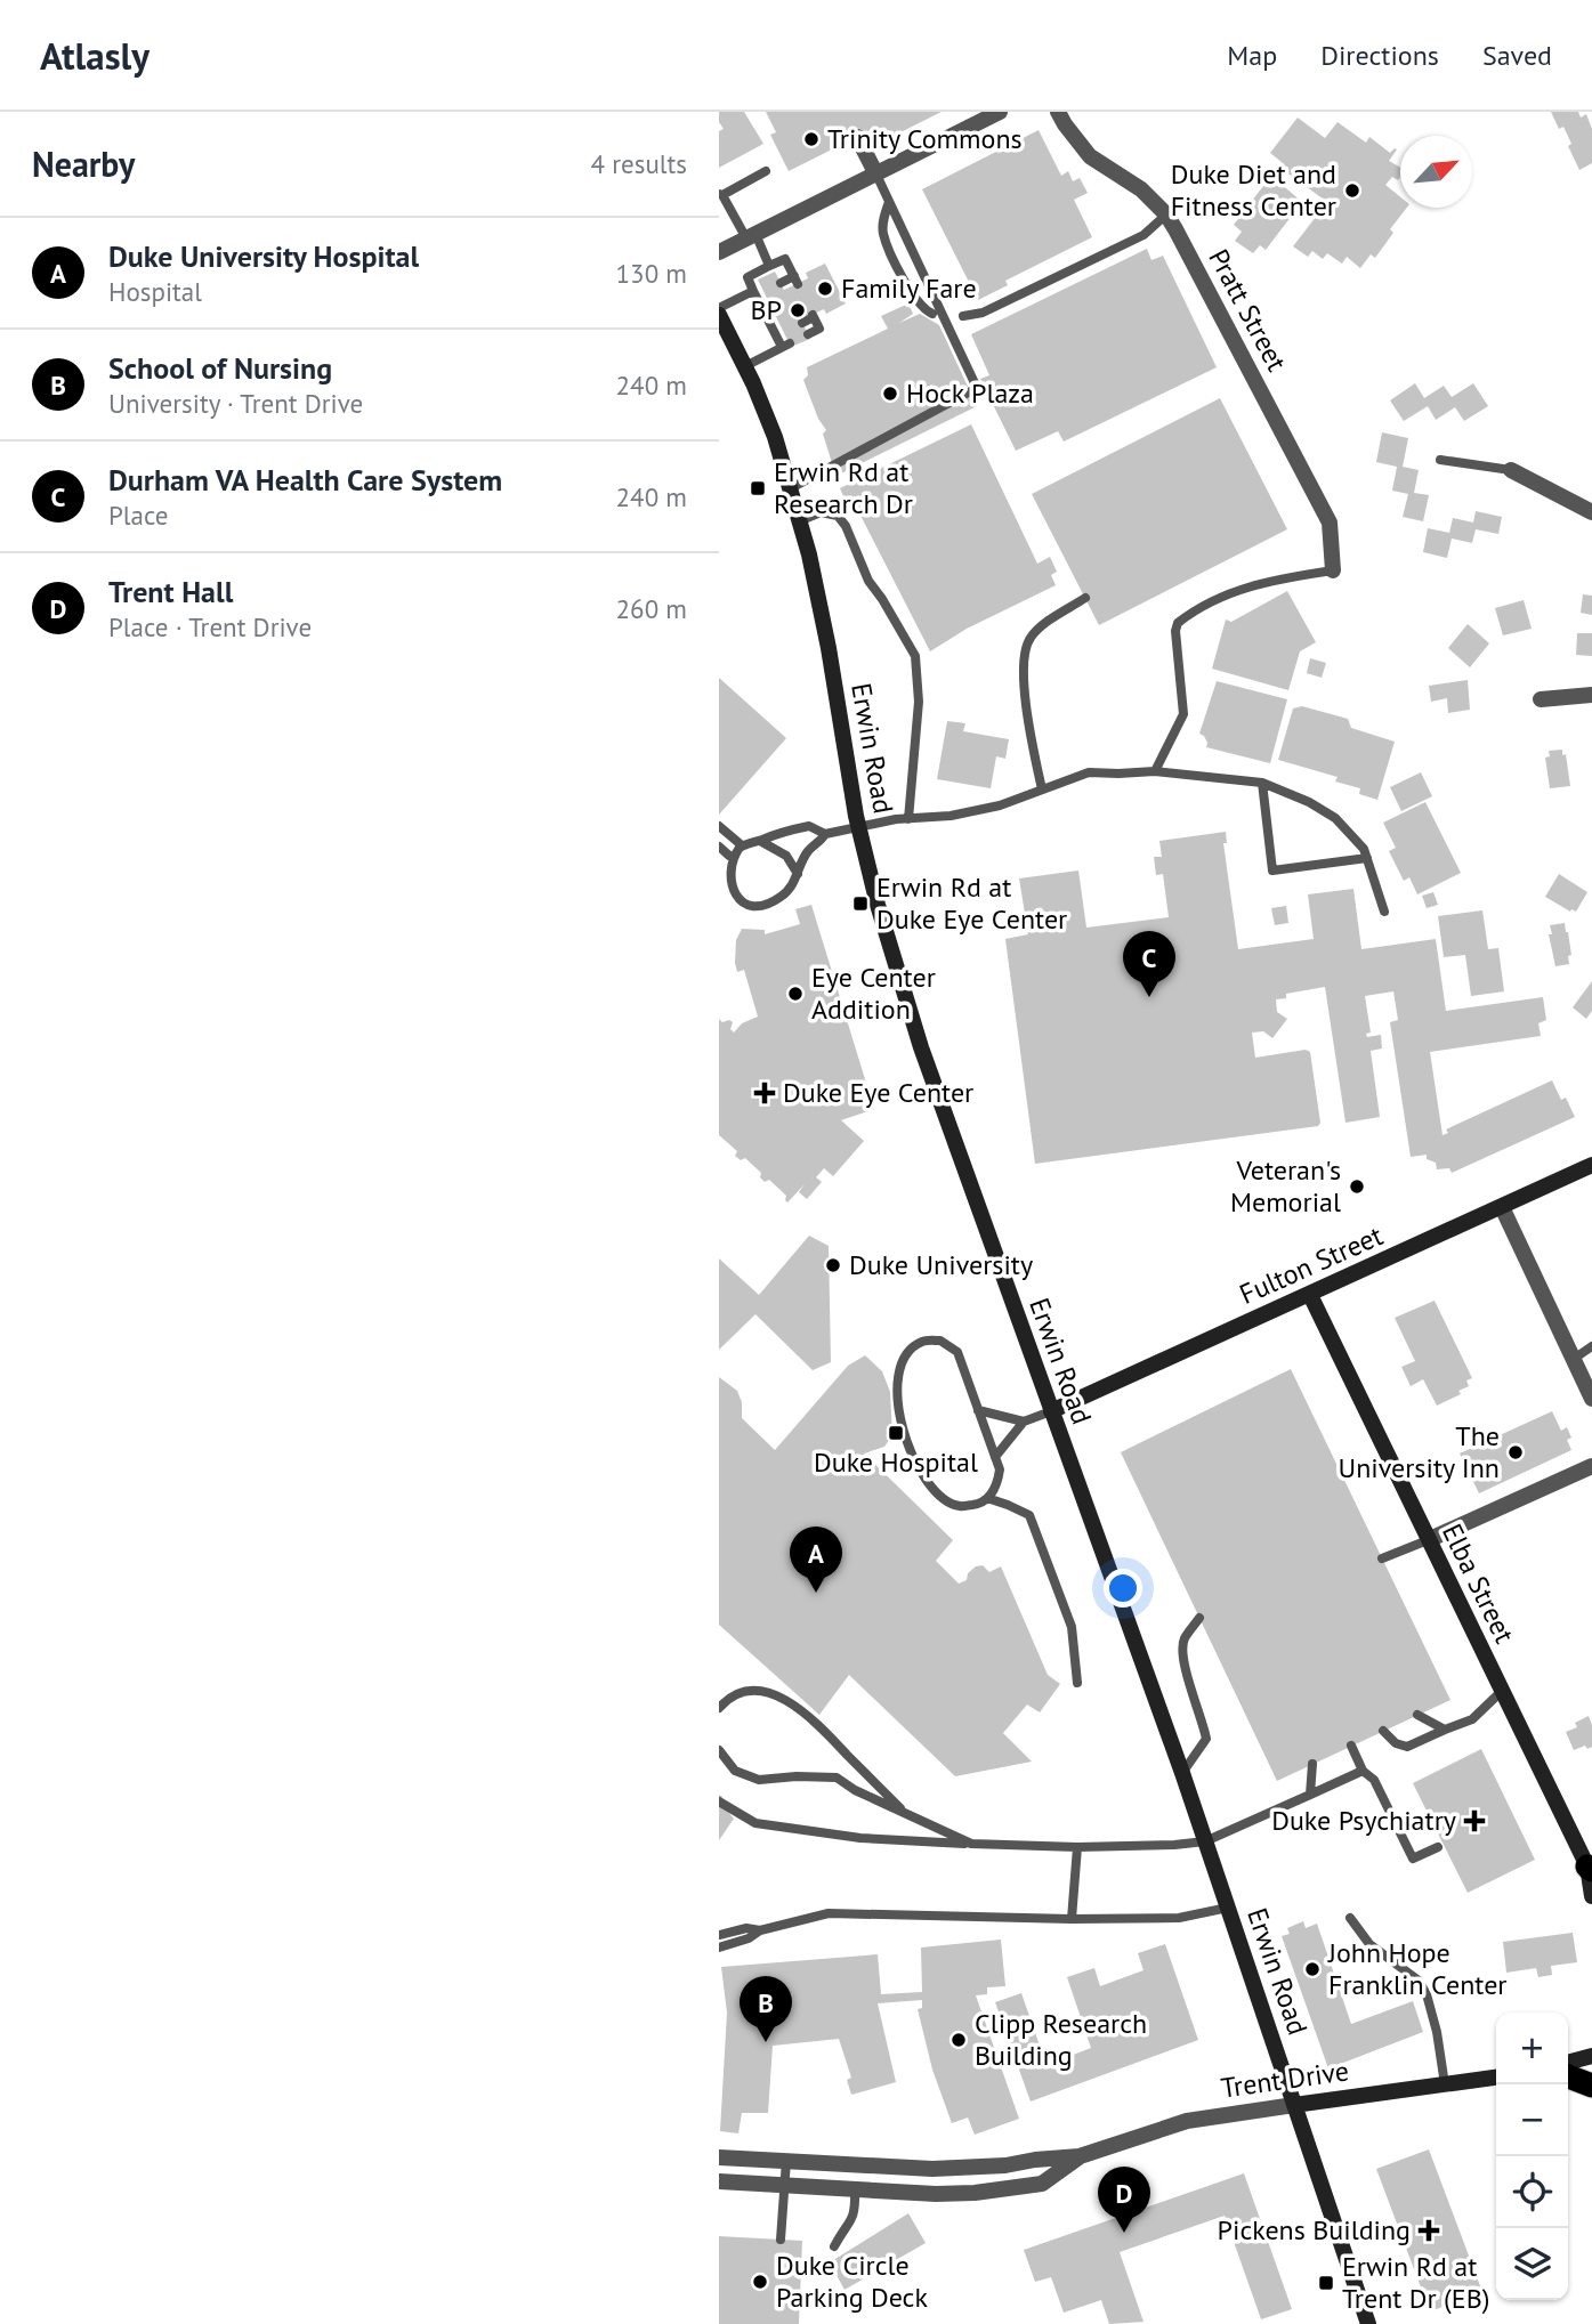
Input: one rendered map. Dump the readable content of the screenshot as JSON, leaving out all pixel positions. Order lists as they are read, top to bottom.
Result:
{
  "streets": {
    "main road": [
      "Erwin Road",
      "Fulton Street",
      "Elba Street",
      "Trent Drive"
    ],
    "street": ["Pratt Street"]
  },
  "crossings": [
    ["Erwin Road", "Fulton Street"],
    ["Erwin Road", "Trent Drive"],
    ["Fulton Street", "Elba Street"]
  ],
  "places": {
    "other": [
      "Trinity Commons",
      "Duke Diet and Fitness Center",
      "Family Fare",
      "BP",
      "Hock Plaza",
      "Eye Center Addition",
      "Veteran's Memorial",
      "Duke University",
      "The University Inn",
      "John Hope Franklin Center",
      "Clipp Research Building",
      "Duke Circle Parking Deck"
    ],
    "transit": [
      "Erwin Rd at Research Dr",
      "Erwin Rd at Duke Eye Center",
      "Duke Hospital",
      "Erwin Rd at Trent Dr (EB)"
    ],
    "health": ["Duke Eye Center", "Duke Psychiatry", "Pickens Building"]
  },
  "north": "top right",
  "page": {
    "header": "Atlasly",
    "nav": ["Map", "Directions", "Saved"],
    "heading": ["Nearby", "4 results"],
    "list": [
      {
        "mark": "A",
        "name": "Duke University Hospital",
        "note": "Hospital",
        "value": "130 m"
      },
      {
        "mark": "B",
        "name": "School of Nursing",
        "note": "University · Trent Drive",
        "value": "240 m"
      },
      {
        "mark": "C",
        "name": "Durham VA Health Care System",
        "note": "Place",
        "value": "240 m"
      },
      {
        "mark": "D",
        "name": "Trent Hall",
        "note": "Place · Trent Drive",
        "value": "260 m"
      }
    ],
    "pins": [
      "C",
      "A",
      "B",
      "D"
    ],
    "map_buttons": ["+", "−"]
  }
}
